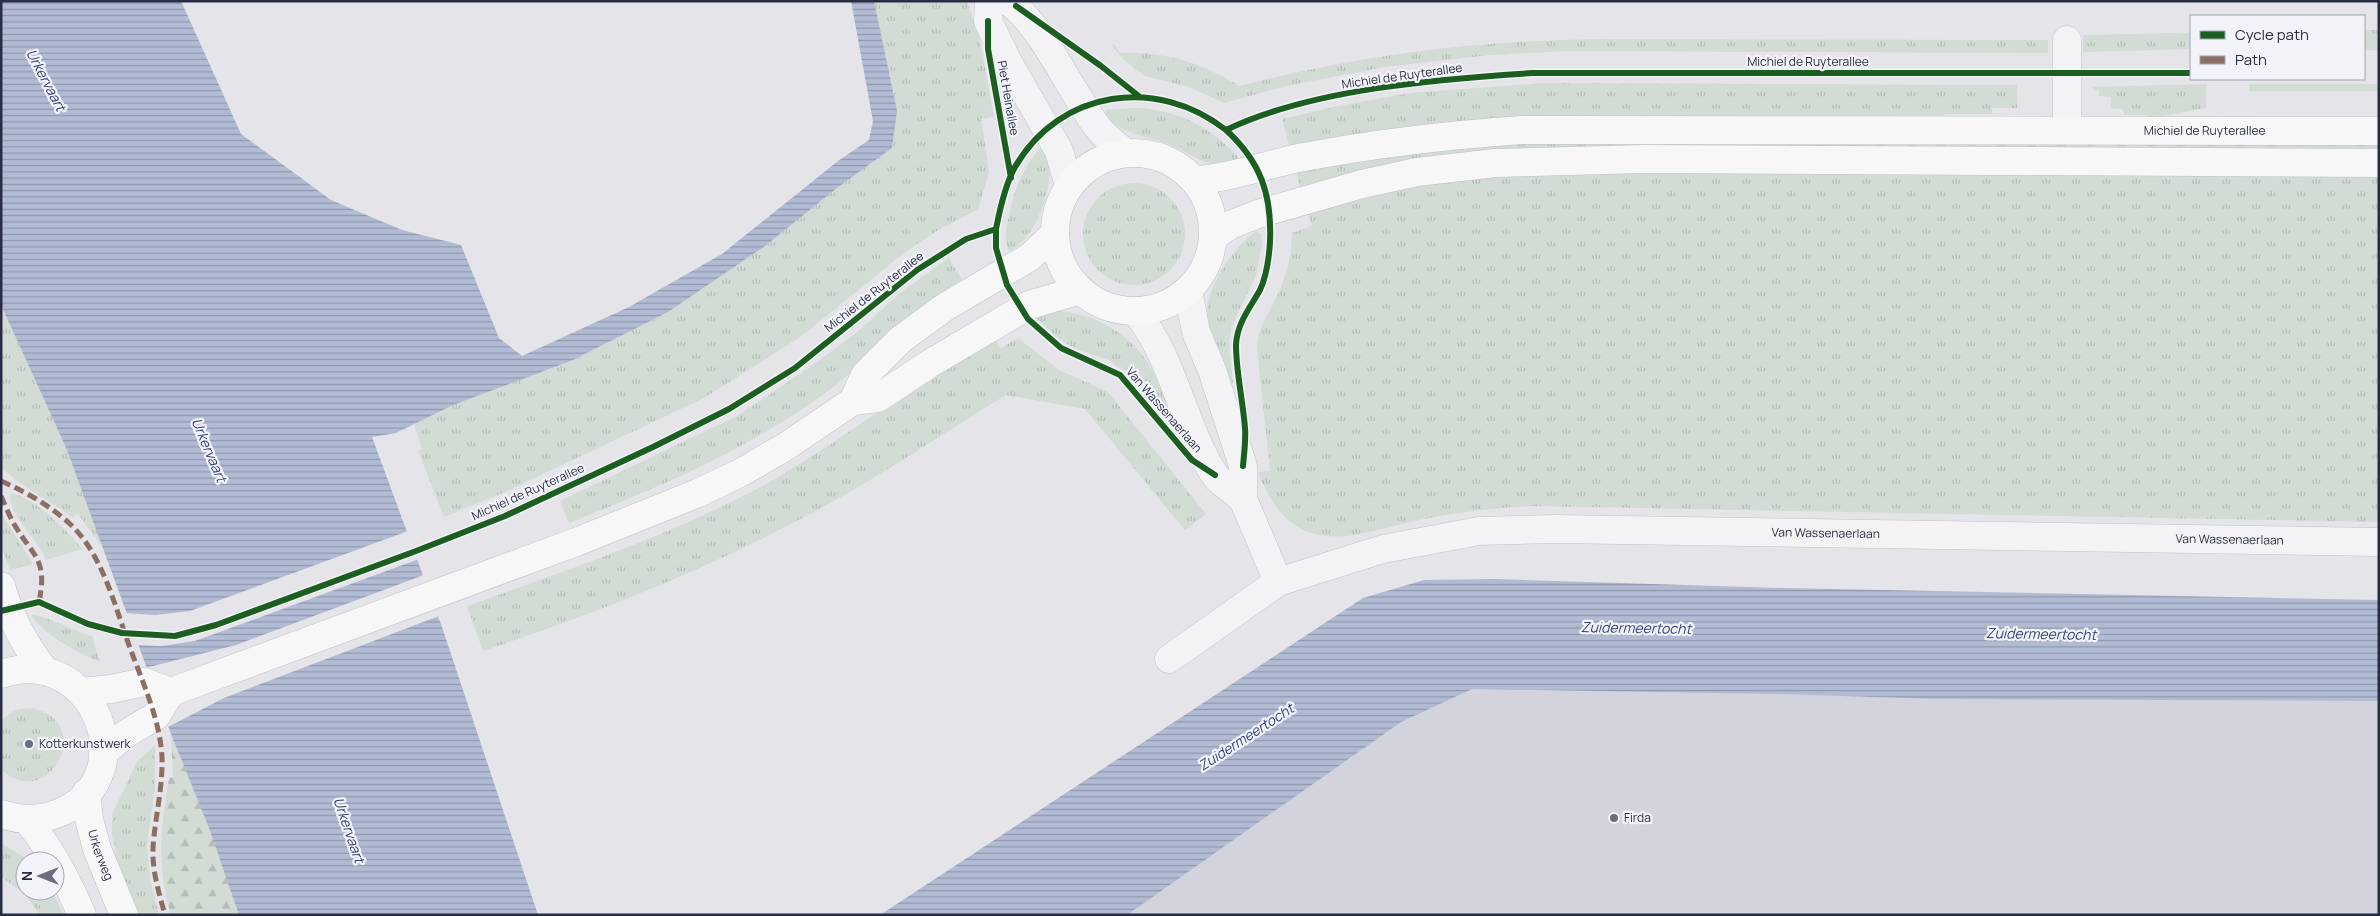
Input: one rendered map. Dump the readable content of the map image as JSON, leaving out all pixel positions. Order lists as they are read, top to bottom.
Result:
{
  "streets": {
    "main road": ["Michiel de Ruyterallee", "Urkerweg"],
    "street": ["Piet Heinallee", "Van Wassenaerlaan"]
  },
  "crossings": [
    ["Michiel de Ruyterallee", "Piet Heinallee"],
    ["Michiel de Ruyterallee", "Van Wassenaerlaan"],
    ["Piet Heinallee", "Van Wassenaerlaan"]
  ],
  "water": ["Urkervaart", "Zuidermeertocht"],
  "places": ["Kotterkunstwerk", "Firda"],
  "legend": ["Cycle path", "Path"],
  "north": "left"
}
